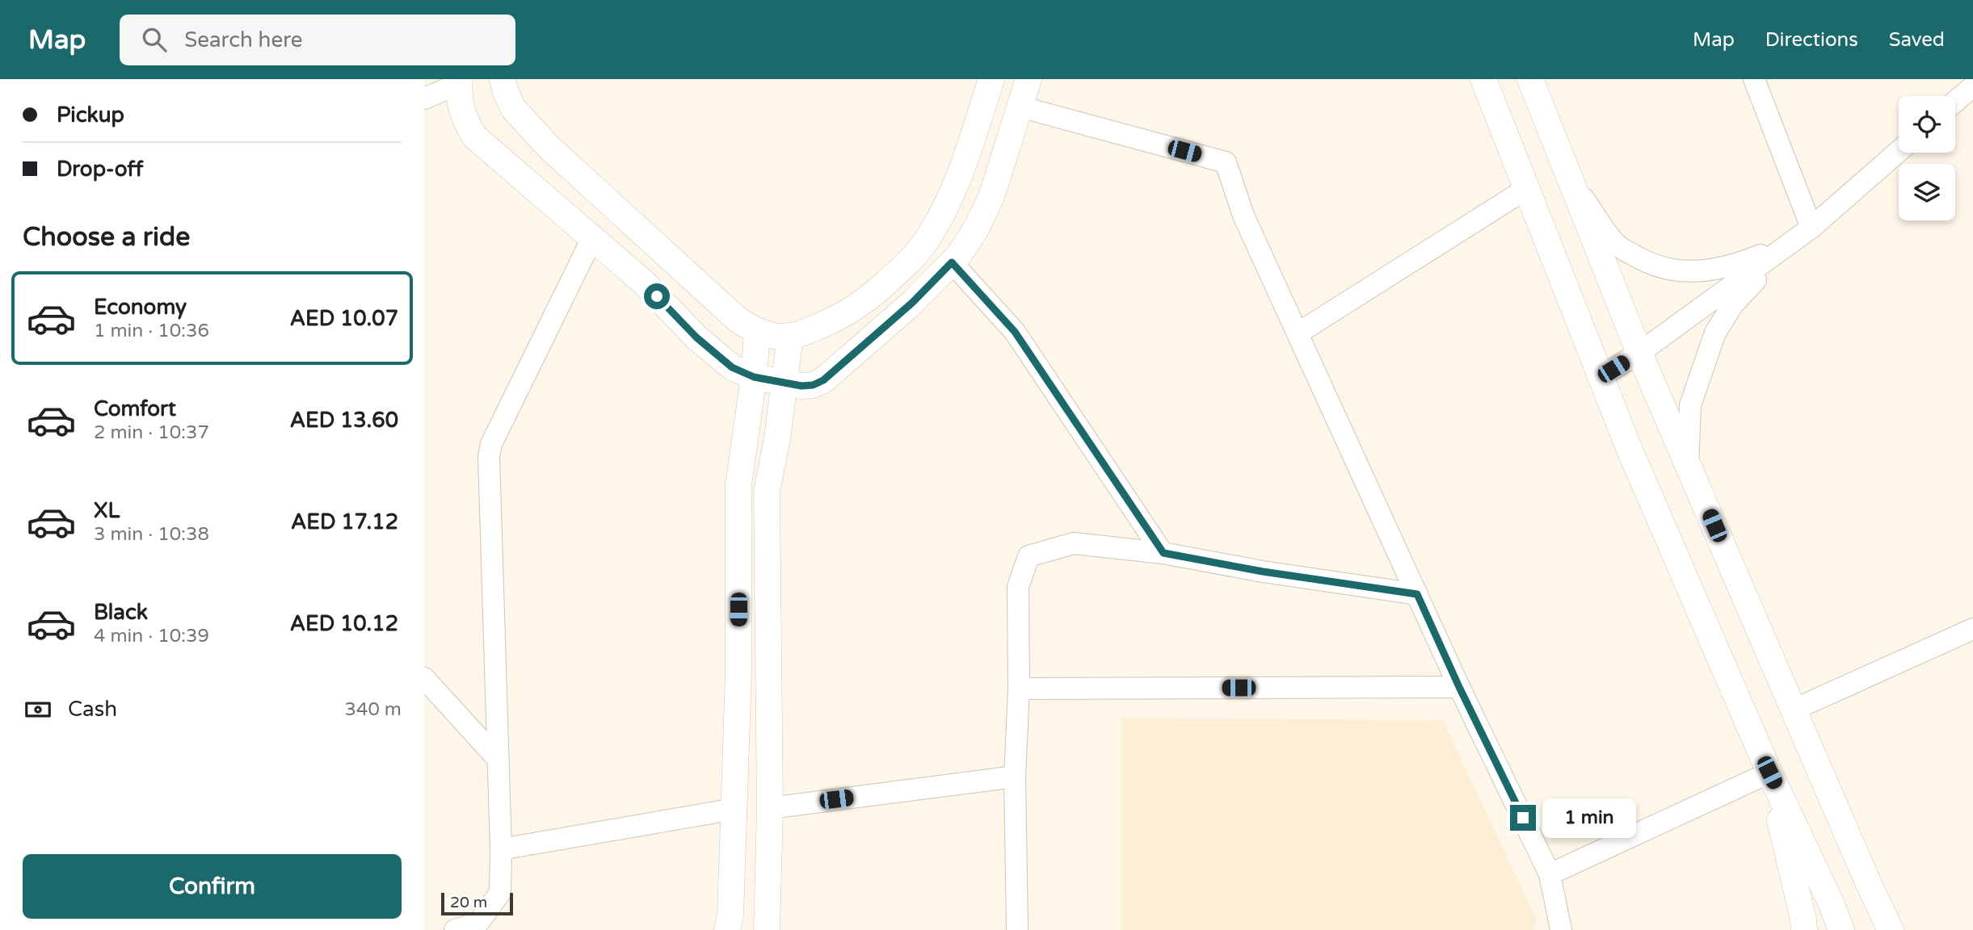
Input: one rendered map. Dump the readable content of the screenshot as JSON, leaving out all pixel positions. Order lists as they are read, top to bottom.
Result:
{
  "scale_bar": "20 m",
  "page": {
    "header": "Map",
    "search": "Search here",
    "nav": ["Map", "Directions", "Saved"],
    "banner": ["Pickup", "Drop-off"],
    "heading": "Choose a ride",
    "list": [
      {
        "name": "Economy",
        "note": "1 min · 10:36",
        "value": "AED 10.07"
      },
      {
        "name": "Comfort",
        "note": "2 min · 10:37",
        "value": "AED 13.60"
      },
      {
        "name": "XL",
        "note": "3 min · 10:38",
        "value": "AED 17.12"
      },
      {
        "name": "Black",
        "note": "4 min · 10:39",
        "value": "AED 10.12"
      }
    ],
    "pay": ["Cash", "340 m"],
    "bubble": "1 min",
    "buttons": "Confirm",
    "scale": "20 m"
  }
}
